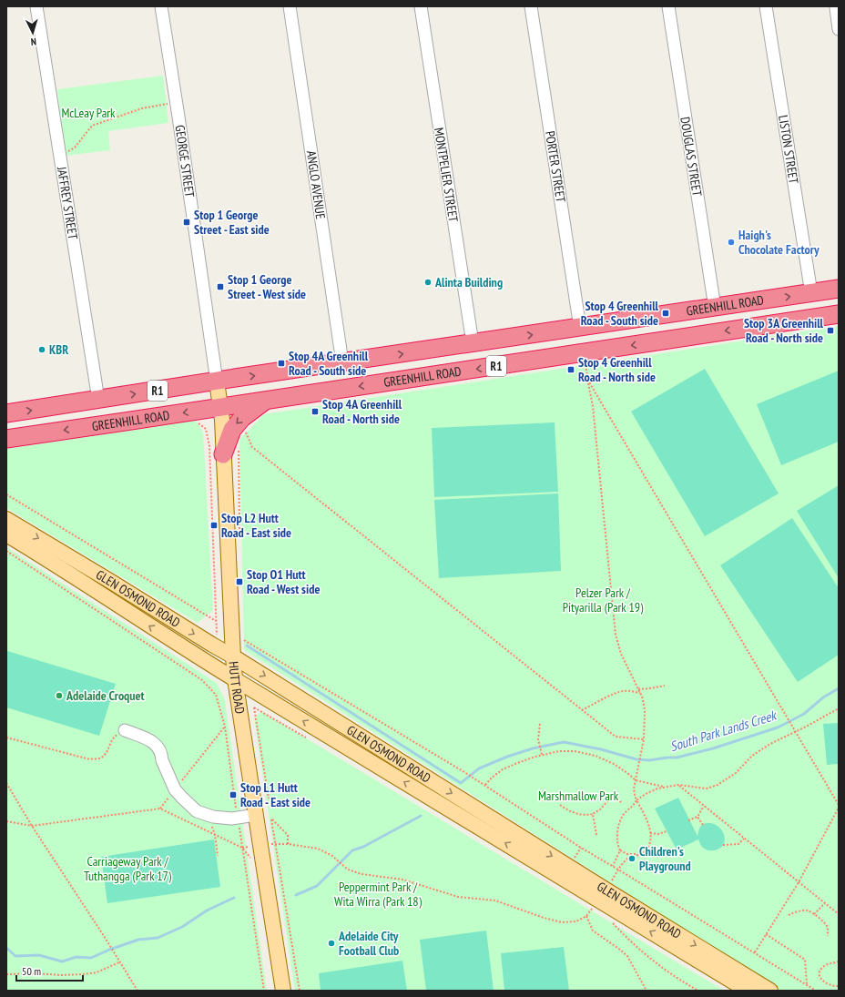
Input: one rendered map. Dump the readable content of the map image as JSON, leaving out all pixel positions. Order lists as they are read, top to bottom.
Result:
{
  "streets": {
    "highway": ["GREENHILL ROAD", "R1"],
    "main road": ["GLEN OSMOND ROAD", "HUTT ROAD"],
    "street": [
      "LISTON STREET",
      "DOUGLAS STREET",
      "GEORGE STREET",
      "PORTER STREET",
      "MONTPELIER STREET",
      "ANGLO AVENUE",
      "JAFFREY STREET"
    ]
  },
  "crossings": [
    ["LISTON STREET", "GREENHILL ROAD"],
    ["DOUGLAS STREET", "GREENHILL ROAD"],
    ["GEORGE STREET", "GREENHILL ROAD"],
    ["GEORGE STREET", "HUTT ROAD"],
    ["PORTER STREET", "GREENHILL ROAD"],
    ["MONTPELIER STREET", "GREENHILL ROAD"],
    ["ANGLO AVENUE", "GREENHILL ROAD"],
    ["JAFFREY STREET", "GREENHILL ROAD"],
    ["GREENHILL ROAD", "HUTT ROAD"],
    ["GLEN OSMOND ROAD", "HUTT ROAD"]
  ],
  "water": ["South Park Lands Creek"],
  "parks": [
    "McLeay Park",
    "Pelzer Park / Pityarilla (Park 19)",
    "Marshmallow Park",
    "Carriageway Park / Tuthangga (Park 17)",
    "Peppermint Park / Wita Wirra (Park 18)"
  ],
  "places": {
    "transit": [
      "Stop 1 George Street - East side",
      "Stop 1 George Street - West side",
      "Stop 4 Greenhill Road - South side",
      "Stop 3A Greenhill Road - North side",
      "Stop 4A Greenhill Road - South side",
      "Stop 4 Greenhill Road - North side",
      "Stop 4A Greenhill Road - North side",
      "Stop L2 Hutt Road - East side",
      "Stop O1 Hutt Road - West side",
      "Stop L1 Hutt Road - East side"
    ],
    "other": [
      "Haigh's Chocolate Factory",
      "Alinta Building",
      "KBR",
      "Adelaide Croquet",
      "Children's Playground",
      "Adelaide City Football Club"
    ]
  },
  "scale_bar": "50 m",
  "north": "bottom"
}
